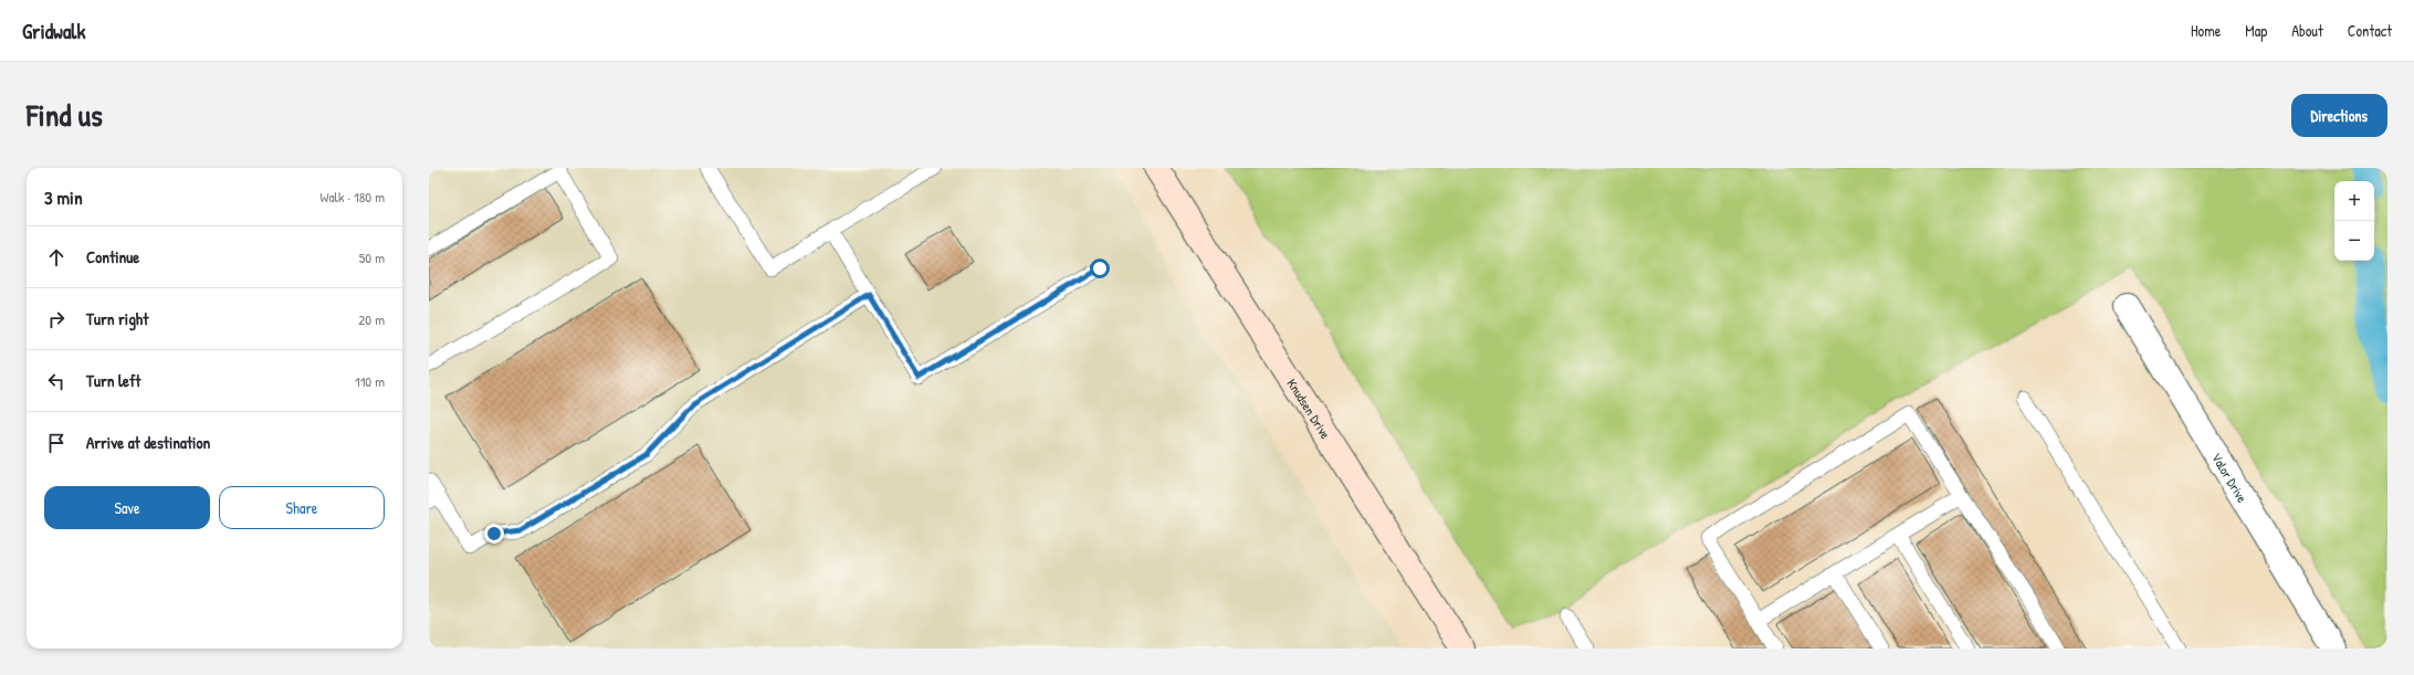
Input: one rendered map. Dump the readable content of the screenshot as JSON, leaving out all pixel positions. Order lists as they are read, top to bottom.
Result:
{
  "streets": {
    "main road": ["Knudsen Drive"],
    "street": ["Valor Drive"]
  },
  "page": {
    "header": "Gridwalk",
    "nav": [
      "Home",
      "Map",
      "About",
      "Contact"
    ],
    "title": "Find us",
    "buttons": [
      "Directions",
      ["Save", "Share"]
    ],
    "heading": ["3 min", "Walk · 180 m"],
    "map_buttons": ["+", "−"],
    "list": [
      ["Continue", "50 m"],
      ["Turn right", "20 m"],
      ["Turn left", "110 m"],
      "Arrive at destination"
    ]
  }
}
